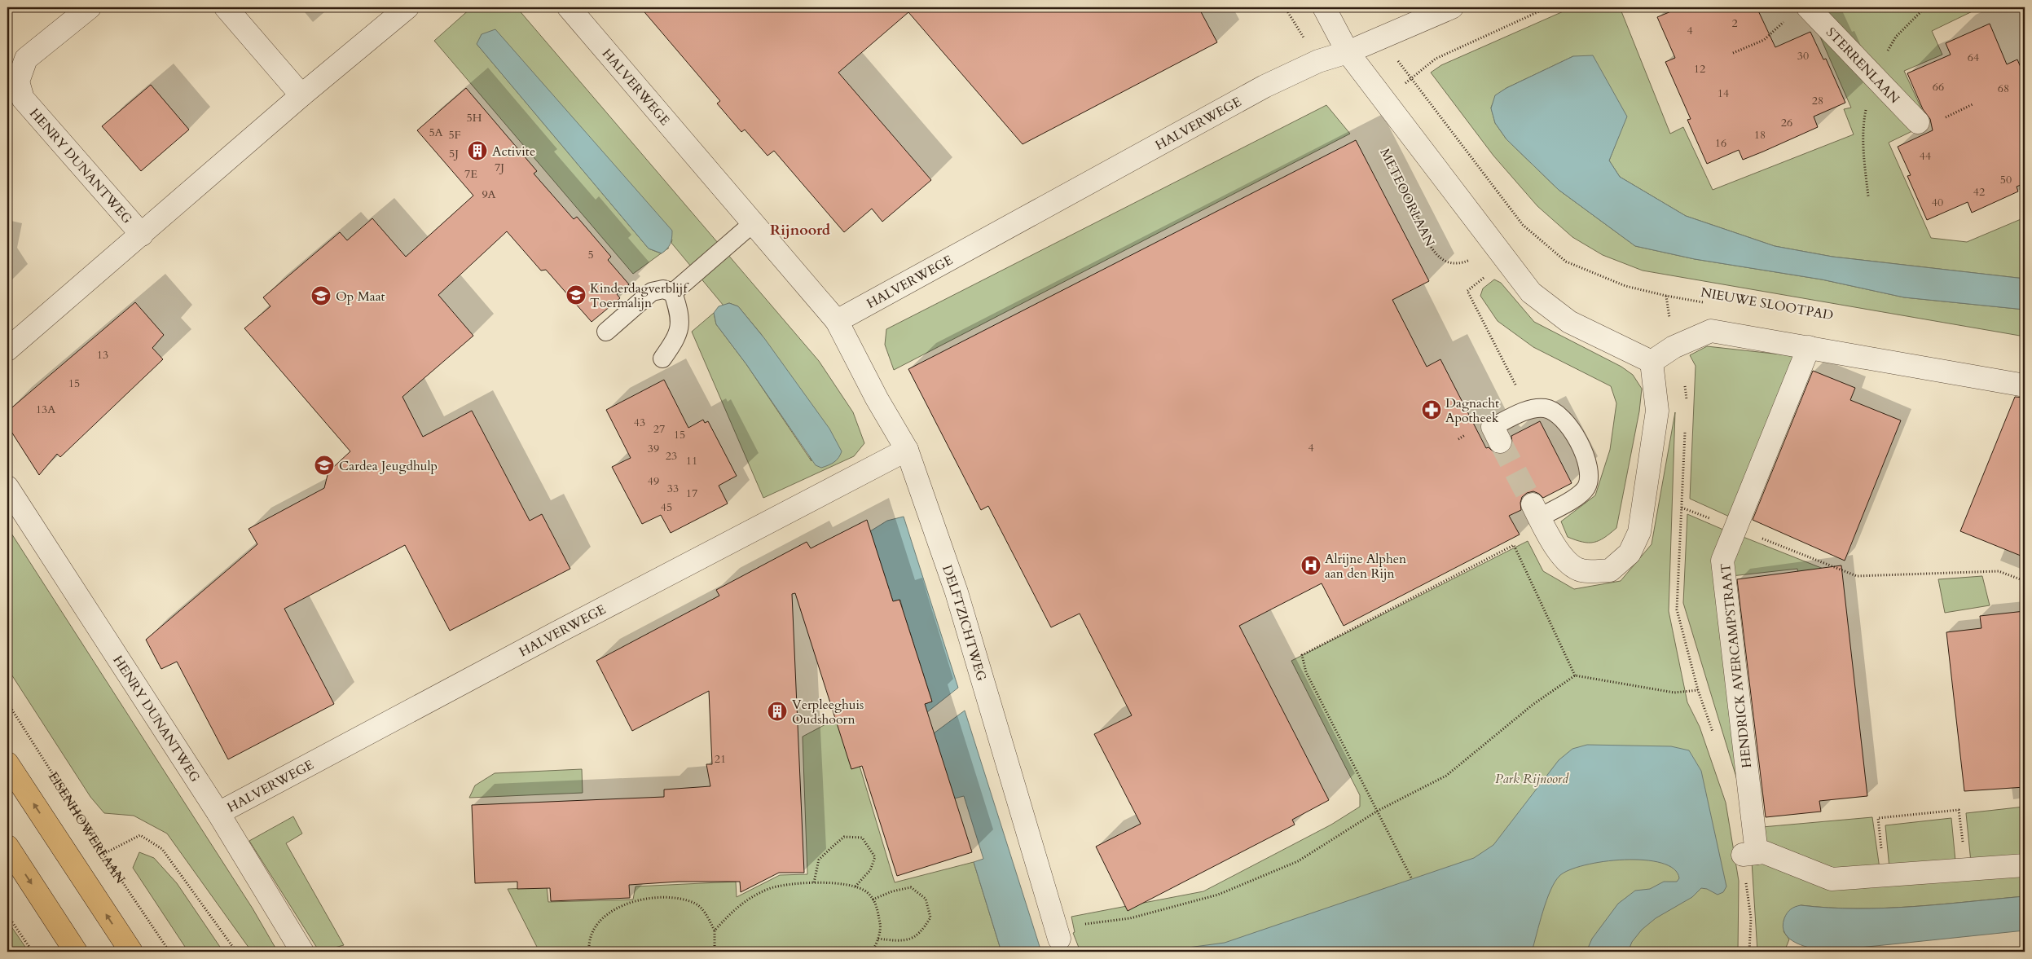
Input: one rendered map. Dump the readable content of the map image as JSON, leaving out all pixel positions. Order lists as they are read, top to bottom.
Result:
{
  "streets": {
    "street": [
      "STERRENLAAN",
      "HALVERWEGE",
      "HENRY DUNANTWEG",
      "DELFTZICHTWEG",
      "HENDRICK AVERCAMPSTRAAT"
    ],
    "path": ["METEOORLAAN", "NIEUWE SLOOTPAD", "EISENHOWERLAAN"]
  },
  "crossings": [
    ["HALVERWEGE", "HENRY DUNANTWEG"],
    ["HALVERWEGE", "DELFTZICHTWEG"]
  ],
  "districts": ["Rijnoord"],
  "parks": ["Park Rijnoord"],
  "places": {
    "building": ["Activite", "Verpleeghuis Oudshoorn"],
    "school or university": ["Kinderdagverblijf Toermalijn", "Op Maat", "Cardea Jeugdhulp"],
    "pharmacy": ["Dagnacht Apotheek"],
    "hospital": ["Alrijne Alphen aan den Rijn"]
  },
  "house_numbers": [
    "2",
    "4",
    "30",
    "64",
    "12",
    "66",
    "68",
    "14",
    "28",
    "5H",
    "26",
    "5A",
    "5F",
    "18",
    "16",
    "5J",
    "44",
    "7J",
    "7E",
    "50",
    "42",
    "9A",
    "40",
    "5",
    "13",
    "15",
    "13A",
    "43",
    "27",
    "15",
    "4",
    "39",
    "23",
    "11",
    "49",
    "33",
    "17",
    "45",
    "21"
  ]
}
